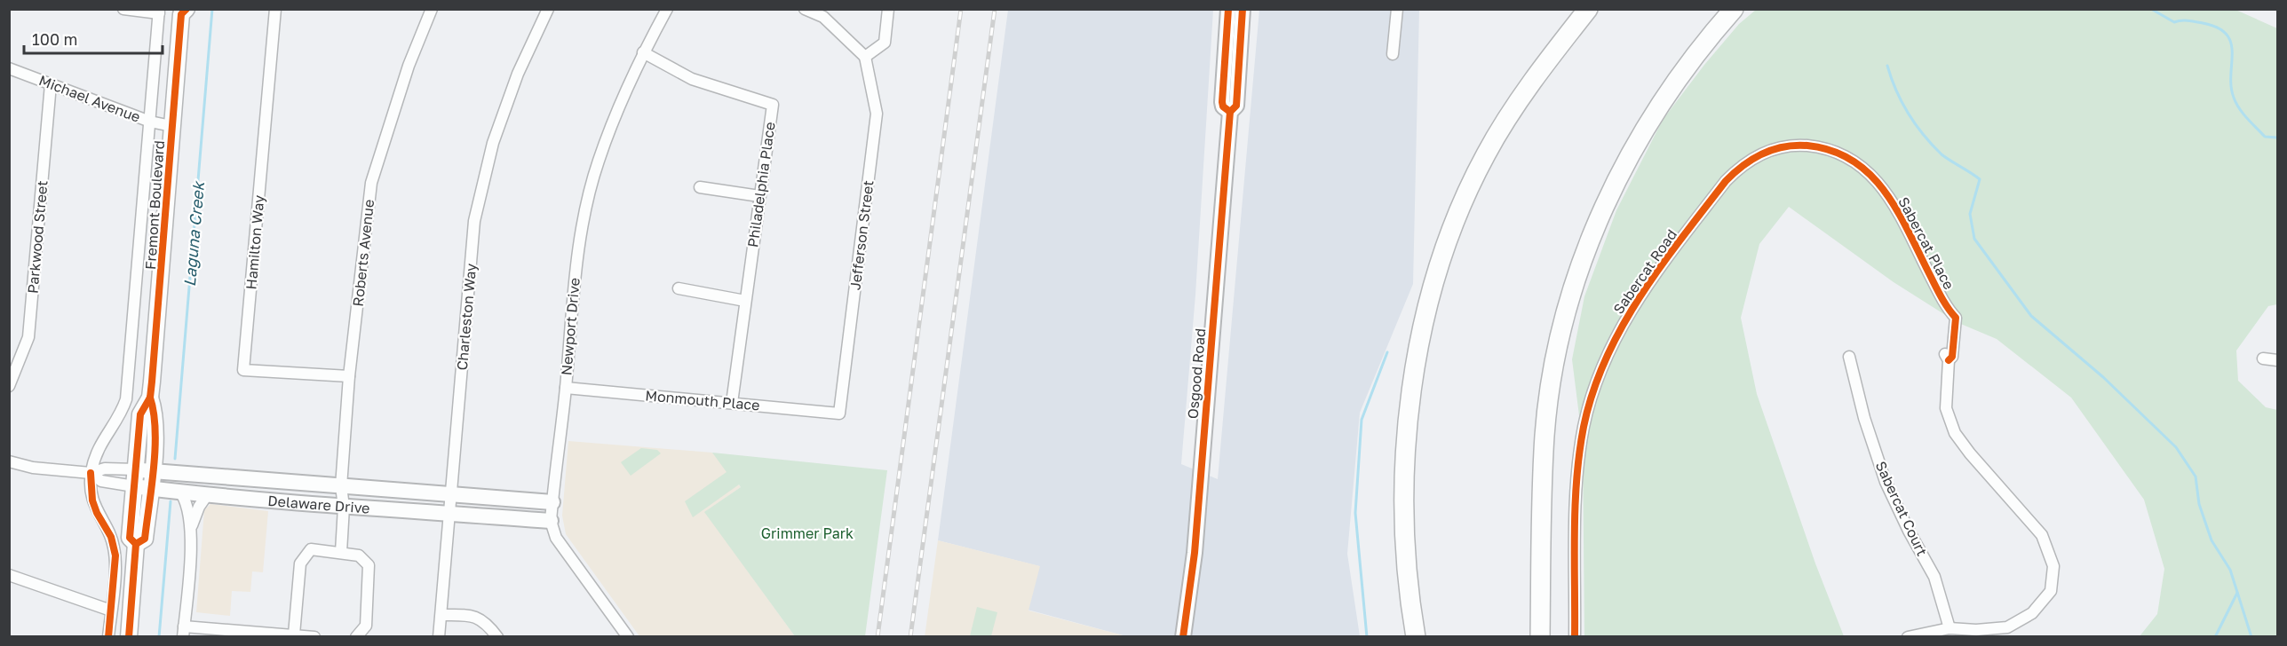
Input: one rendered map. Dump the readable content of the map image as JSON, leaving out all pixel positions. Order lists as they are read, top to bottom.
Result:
{
  "streets": {
    "main road": ["Fremont Boulevard"],
    "street": [
      "Michael Avenue",
      "Philadelphia Place",
      "Jefferson Street",
      "Parkwood Street",
      "Hamilton Way",
      "Sabercat Place",
      "Roberts Avenue",
      "Sabercat Road",
      "Charleston Way",
      "Newport Drive",
      "Osgood Road",
      "Monmouth Place",
      "Delaware Drive",
      "Sabercat Court"
    ]
  },
  "crossings": [
    ["Michael Avenue", "Fremont Boulevard"],
    ["Michael Avenue", "Parkwood Street"],
    ["Philadelphia Place", "Newport Drive"],
    ["Philadelphia Place", "Monmouth Place"],
    ["Fremont Boulevard", "Delaware Drive"],
    ["Jefferson Street", "Monmouth Place"],
    ["Hamilton Way", "Roberts Avenue"],
    ["Sabercat Place", "Sabercat Road"],
    ["Sabercat Place", "Sabercat Court"],
    ["Roberts Avenue", "Delaware Drive"],
    ["Charleston Way", "Delaware Drive"],
    ["Newport Drive", "Monmouth Place"],
    ["Newport Drive", "Delaware Drive"]
  ],
  "water": ["Laguna Creek"],
  "parks": ["Grimmer Park"],
  "scale_bar": "100 m"
}
